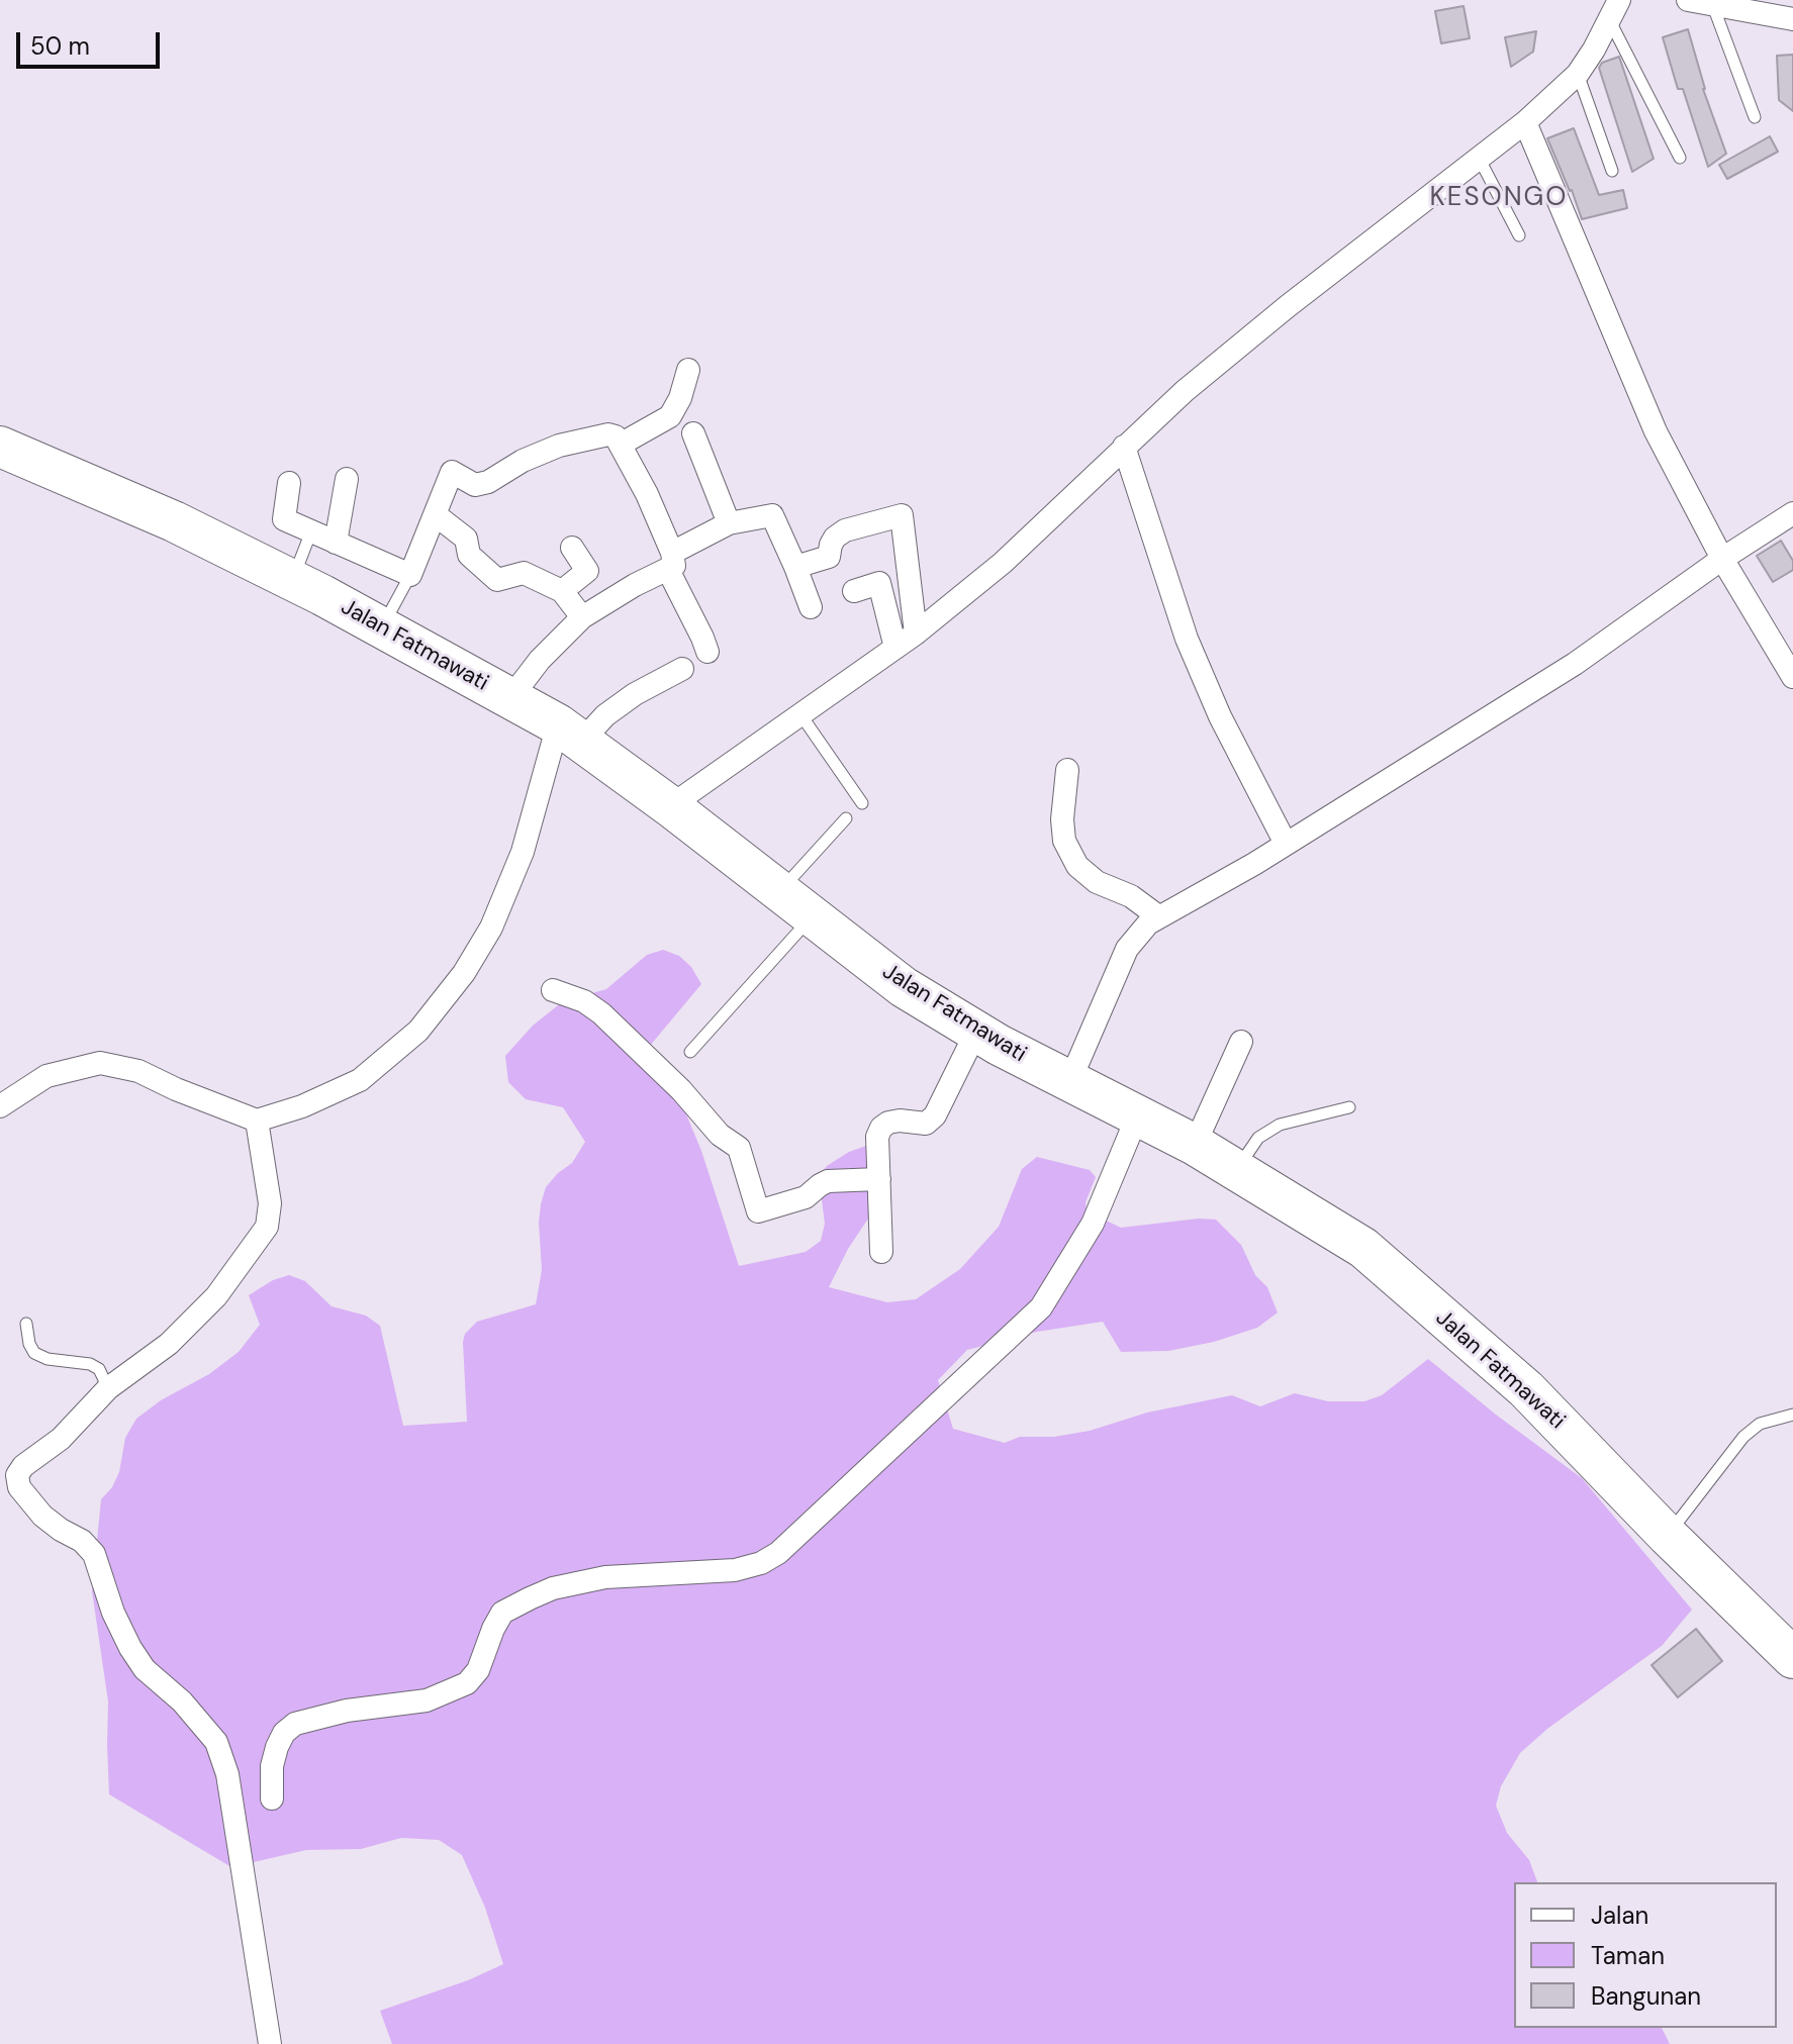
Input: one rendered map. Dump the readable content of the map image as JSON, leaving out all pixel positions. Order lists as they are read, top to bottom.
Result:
{
  "streets": {
    "highway": ["Jalan Fatmawati"]
  },
  "districts": ["KESONGO"],
  "legend": ["Jalan", "Taman", "Bangunan"],
  "scale_bar": "50 m"
}
